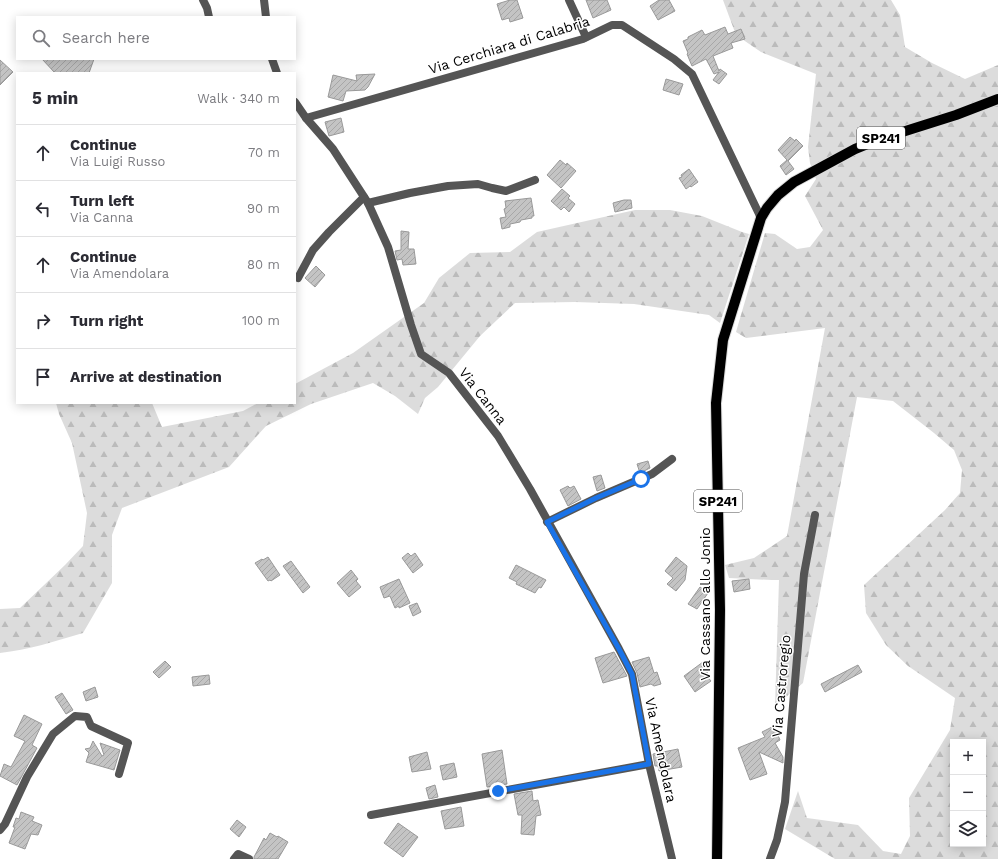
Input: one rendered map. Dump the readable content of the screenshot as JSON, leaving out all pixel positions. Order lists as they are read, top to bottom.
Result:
{
  "streets": {
    "main road": ["SP241", "Via Cassano allo Jonio"],
    "street": [
      "Via Cerchiara di Calabria",
      "Via Canna",
      "Via Castroregio",
      "Via Amendolara"
    ]
  },
  "crossings": [
    ["Via Cerchiara di Calabria", "Via Canna"],
    ["Via Cerchiara di Calabria", "Via Cassano allo Jonio"],
    ["Via Canna", "Via Amendolara"]
  ],
  "page": {
    "search": "Search here",
    "heading": ["5 min", "Walk · 340 m"],
    "list": [
      ["Continue", "Via Luigi Russo", "70 m"],
      ["Turn left", "Via Canna", "90 m"],
      ["Continue", "Via Amendolara", "80 m"],
      ["Turn right", "100 m"],
      "Arrive at destination"
    ],
    "map_buttons": ["+", "−"]
  }
}
